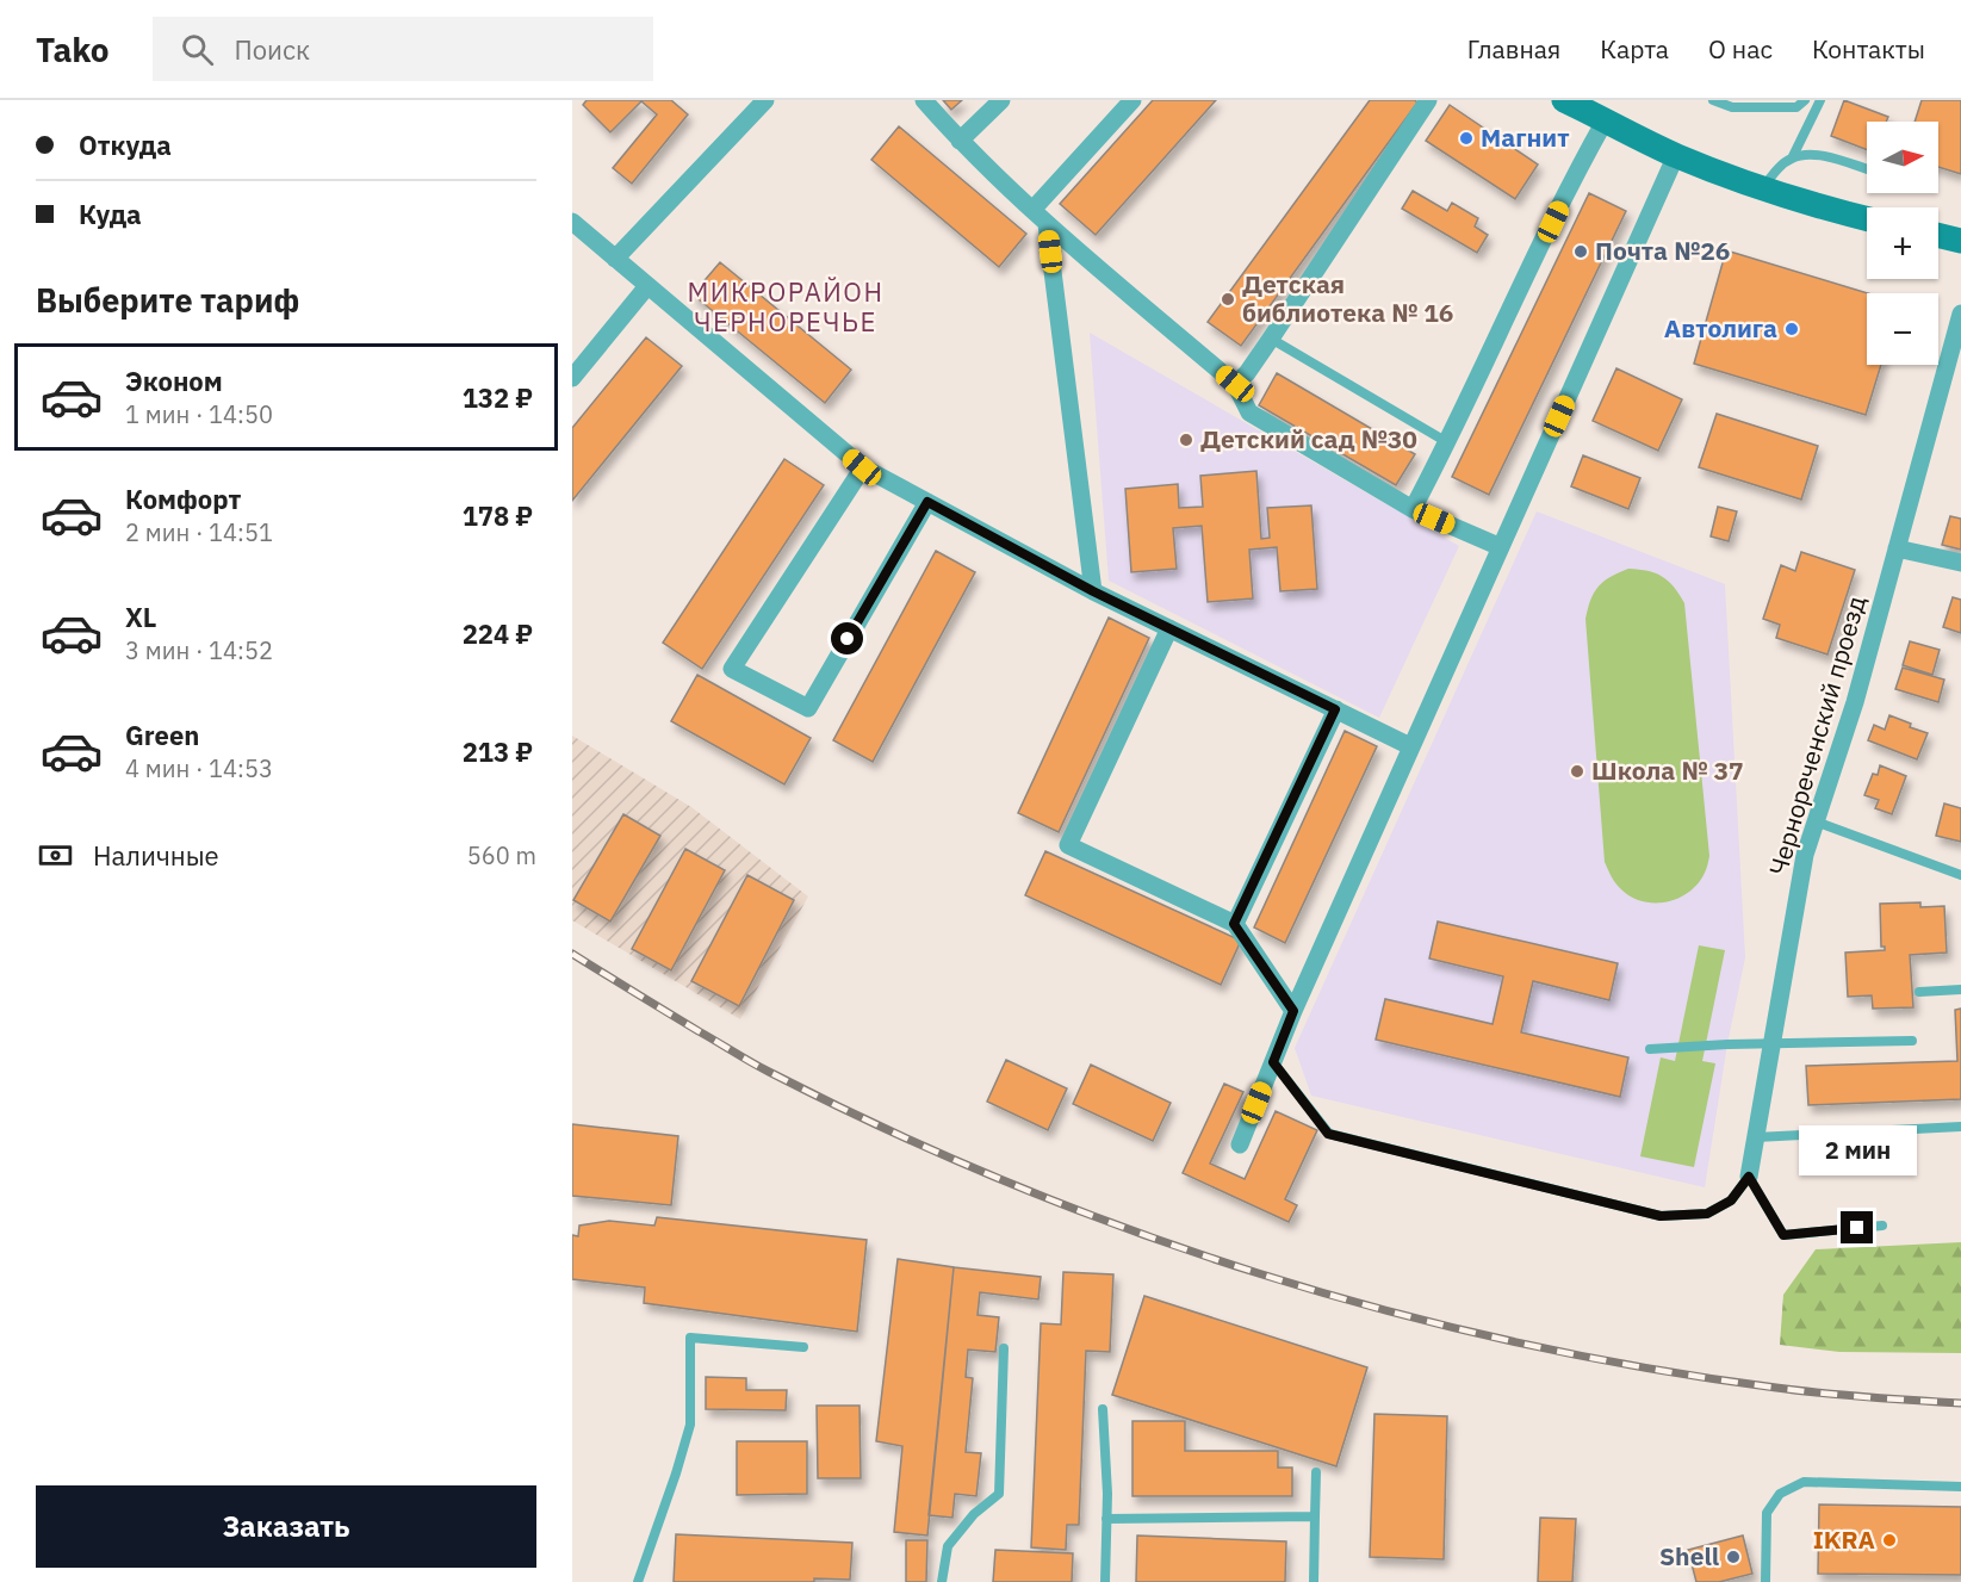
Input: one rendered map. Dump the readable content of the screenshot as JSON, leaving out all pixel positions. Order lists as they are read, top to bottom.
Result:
{
  "streets": {
    "street": ["Чернореченский проезд"]
  },
  "districts": ["МИКРОРАЙОН ЧЕРНОРЕЧЬЕ"],
  "places": [
    "Магнит",
    "Почта №26",
    "Детская библиотека № 16",
    "Автолига",
    "Детский сад №30",
    "Школа № 37",
    "IKRA",
    "Shell"
  ],
  "north": "right",
  "page": {
    "header": "Tako",
    "search": "Поиск",
    "nav": [
      "Главная",
      "Карта",
      "О нас",
      "Контакты"
    ],
    "banner": ["Откуда", "Куда"],
    "map_buttons": ["+", "−"],
    "heading": "Выберите тариф",
    "list": [
      {
        "name": "Эконом",
        "note": "1 мин · 14:50",
        "value": "132 ₽"
      },
      {
        "name": "Комфорт",
        "note": "2 мин · 14:51",
        "value": "178 ₽"
      },
      {
        "name": "XL",
        "note": "3 мин · 14:52",
        "value": "224 ₽"
      },
      {
        "name": "Green",
        "note": "4 мин · 14:53",
        "value": "213 ₽"
      }
    ],
    "pay": ["Наличные", "560 m"],
    "bubble": "2 мин",
    "buttons": "Заказать"
  }
}
